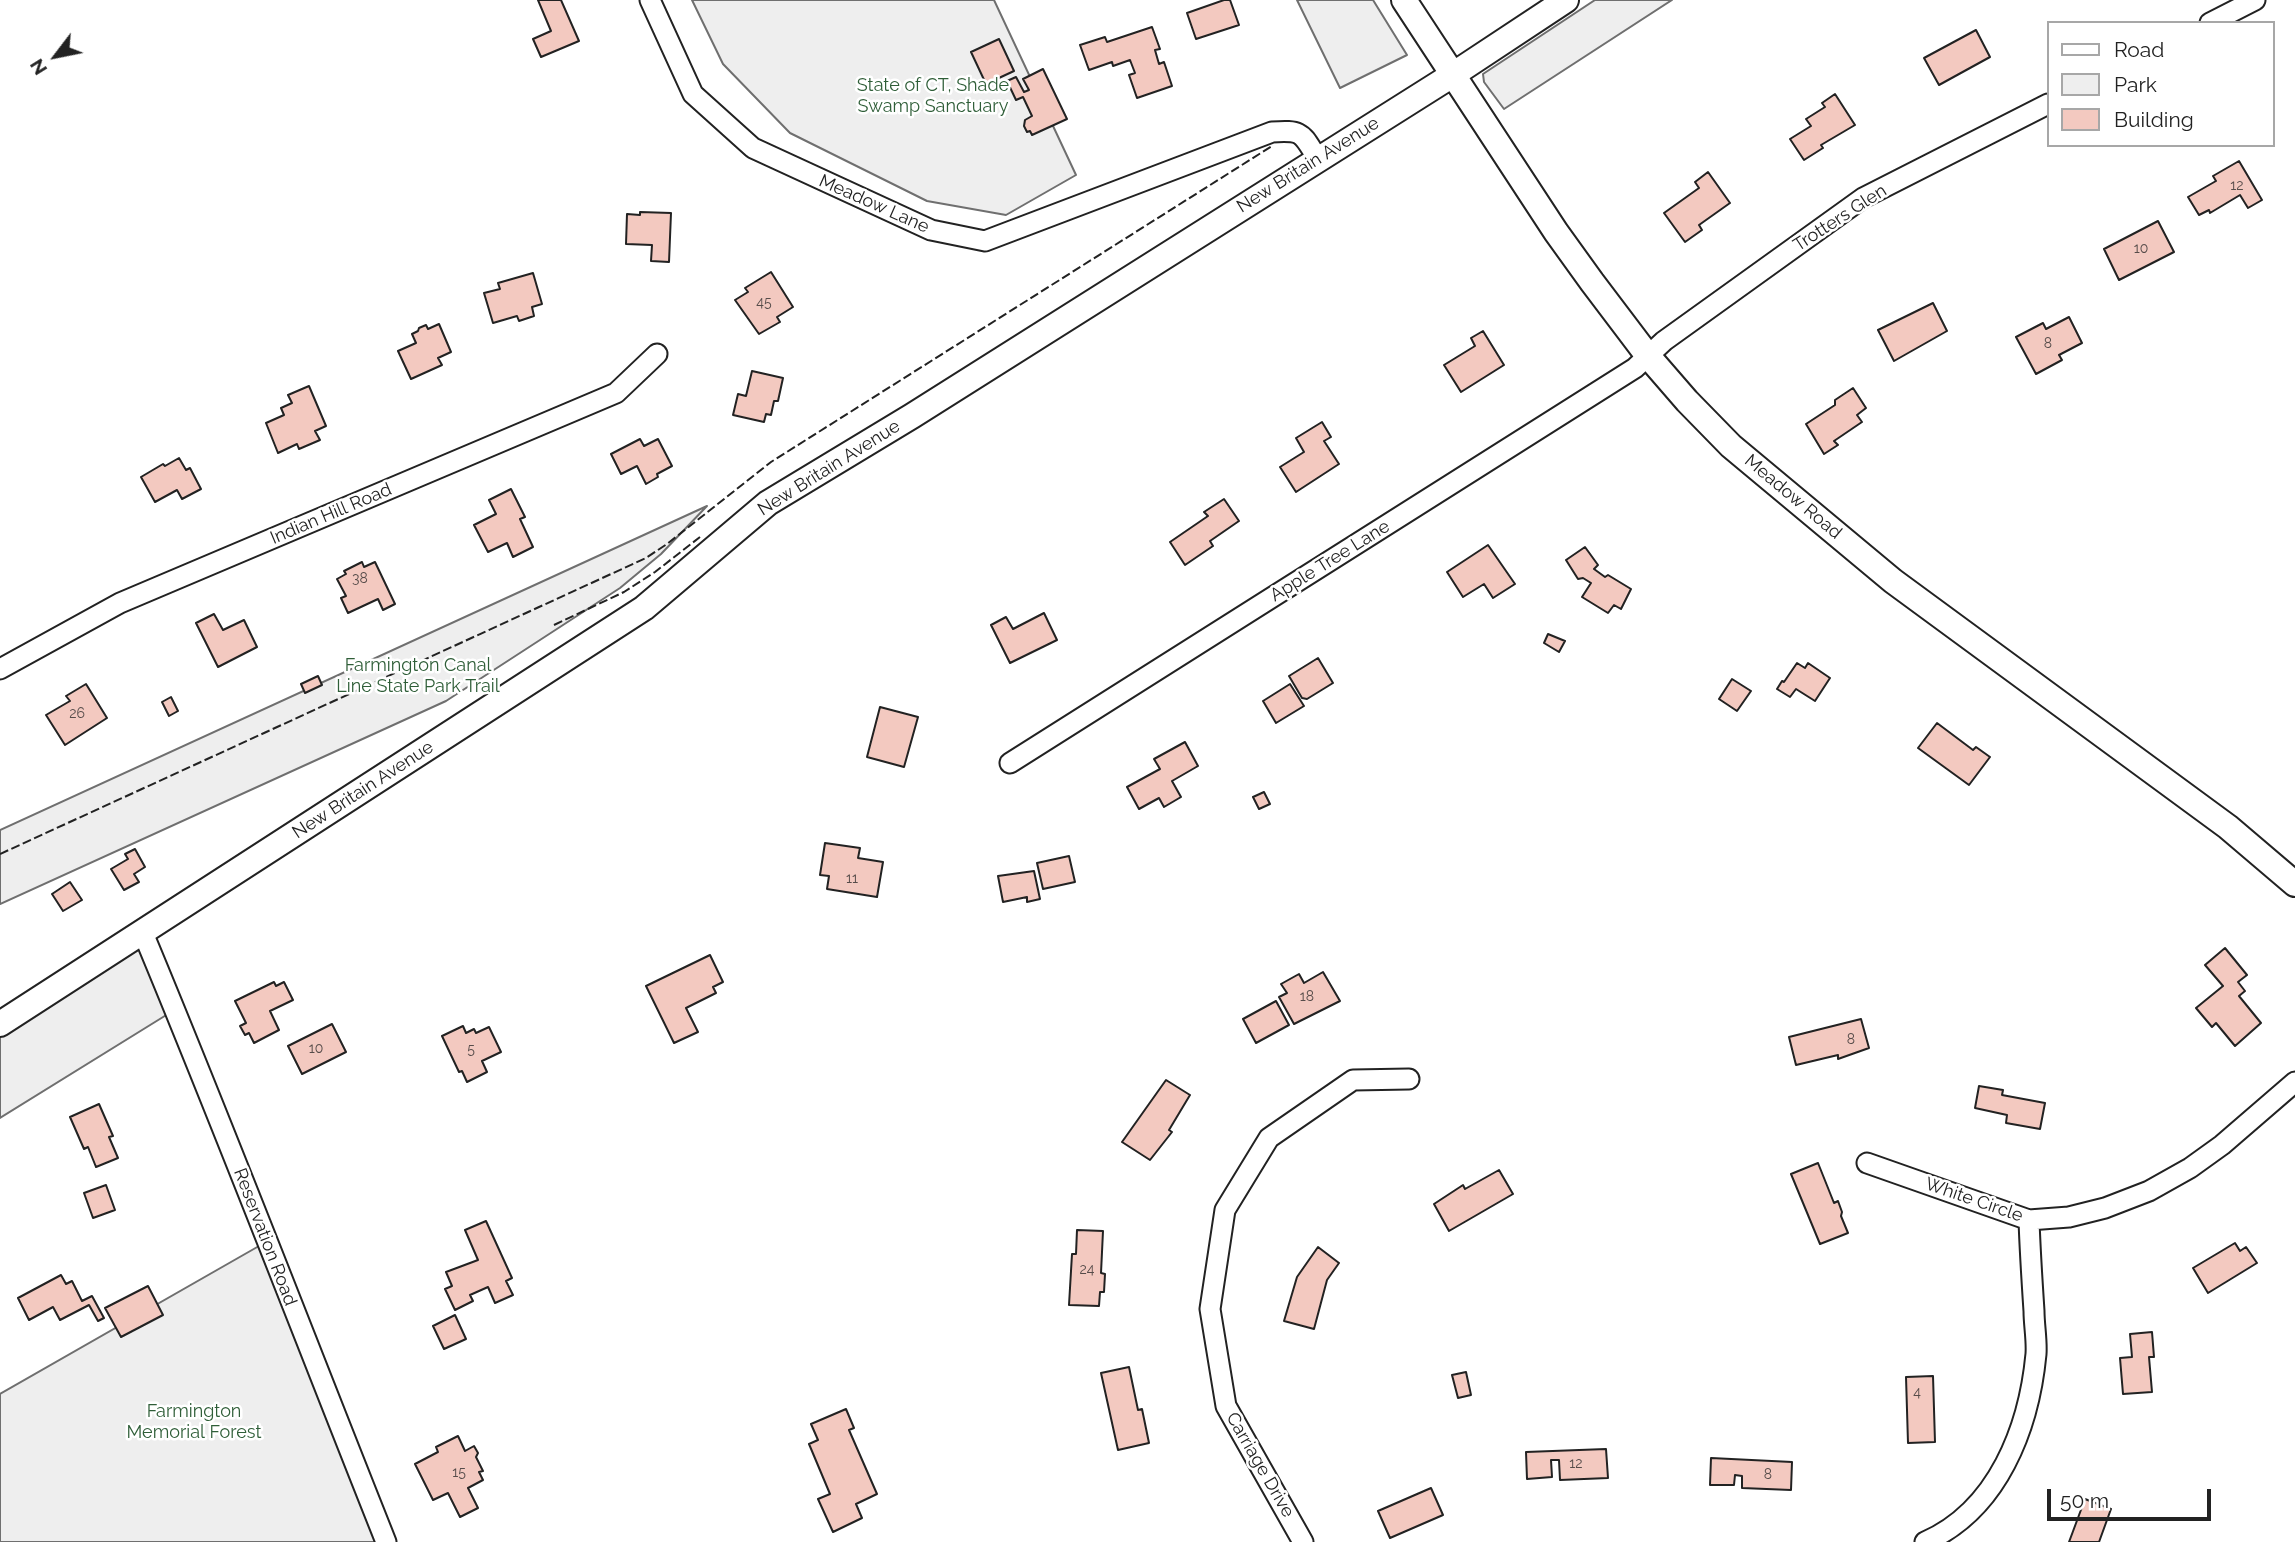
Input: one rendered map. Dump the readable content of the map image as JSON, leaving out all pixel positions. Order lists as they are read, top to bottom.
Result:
{
  "streets": {
    "street": [
      "New Britain Avenue",
      "Meadow Lane",
      "Trotters Glen",
      "Meadow Road",
      "Indian Hill Road",
      "Apple Tree Lane",
      "White Circle",
      "Reservation Road",
      "Carriage Drive"
    ]
  },
  "crossings": [
    ["New Britain Avenue", "Meadow Lane"],
    ["New Britain Avenue", "Meadow Road"],
    ["New Britain Avenue", "Reservation Road"],
    ["Trotters Glen", "Meadow Road"],
    ["Trotters Glen", "Apple Tree Lane"],
    ["Meadow Road", "Apple Tree Lane"]
  ],
  "parks": ["State of CT, Shade Swamp Sanctuary", "Farmington Canal Line State Park Trail", "Farmington Memorial Forest"],
  "house_numbers": [
    "12",
    "10",
    "45",
    "8",
    "38",
    "26",
    "11",
    "18",
    "8",
    "10",
    "5",
    "24",
    "4",
    "12",
    "15",
    "8"
  ],
  "legend": ["Road", "Park", "Building"],
  "scale_bar": "50 m",
  "north": "bottom left"
}
